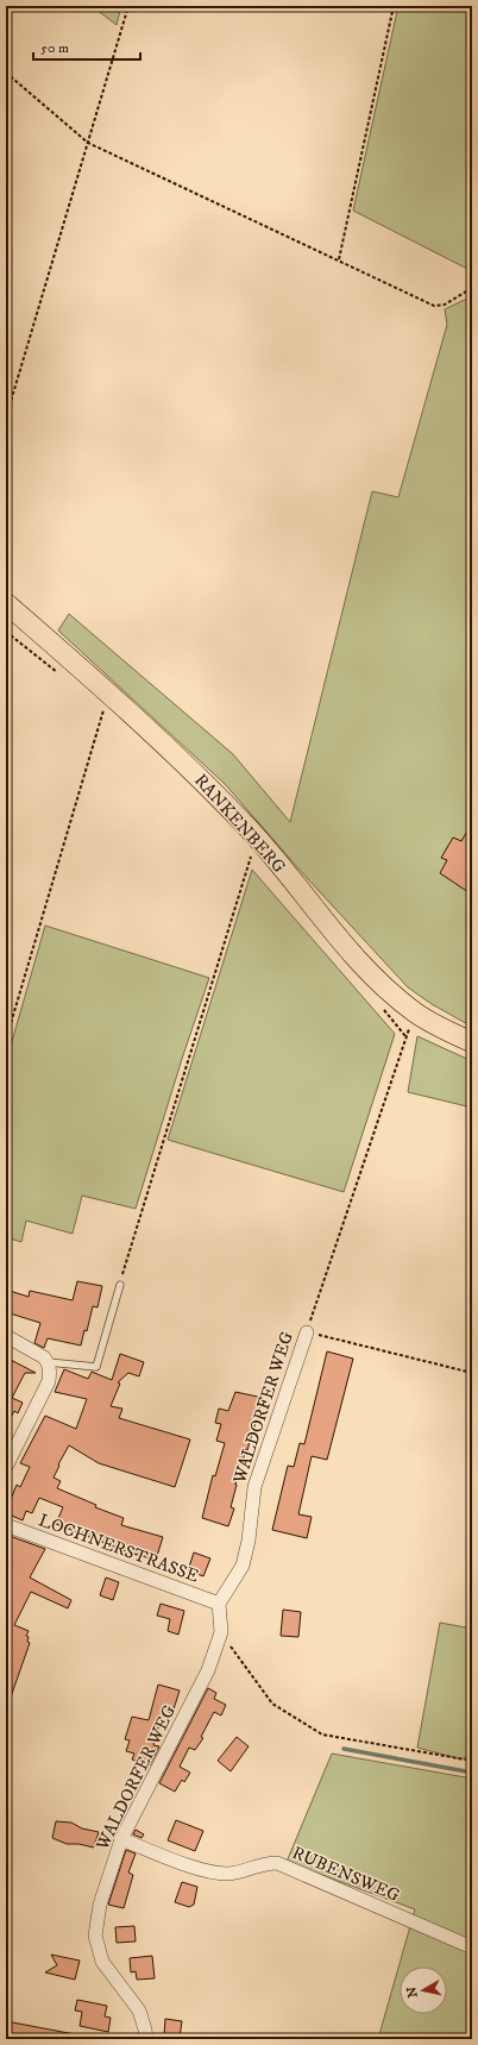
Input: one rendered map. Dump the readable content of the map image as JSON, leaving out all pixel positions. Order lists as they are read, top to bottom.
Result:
{
  "streets": {
    "main road": ["RANKENBERG"],
    "street": ["WALDORFER WEG", "LOCHNERSTRASSE", "RUBENSWEG"]
  },
  "crossings": [
    ["RANKENBERG", "WALDORFER WEG"],
    ["WALDORFER WEG", "LOCHNERSTRASSE"],
    ["WALDORFER WEG", "RUBENSWEG"]
  ],
  "scale_bar": "50 m",
  "north": "left"
}
